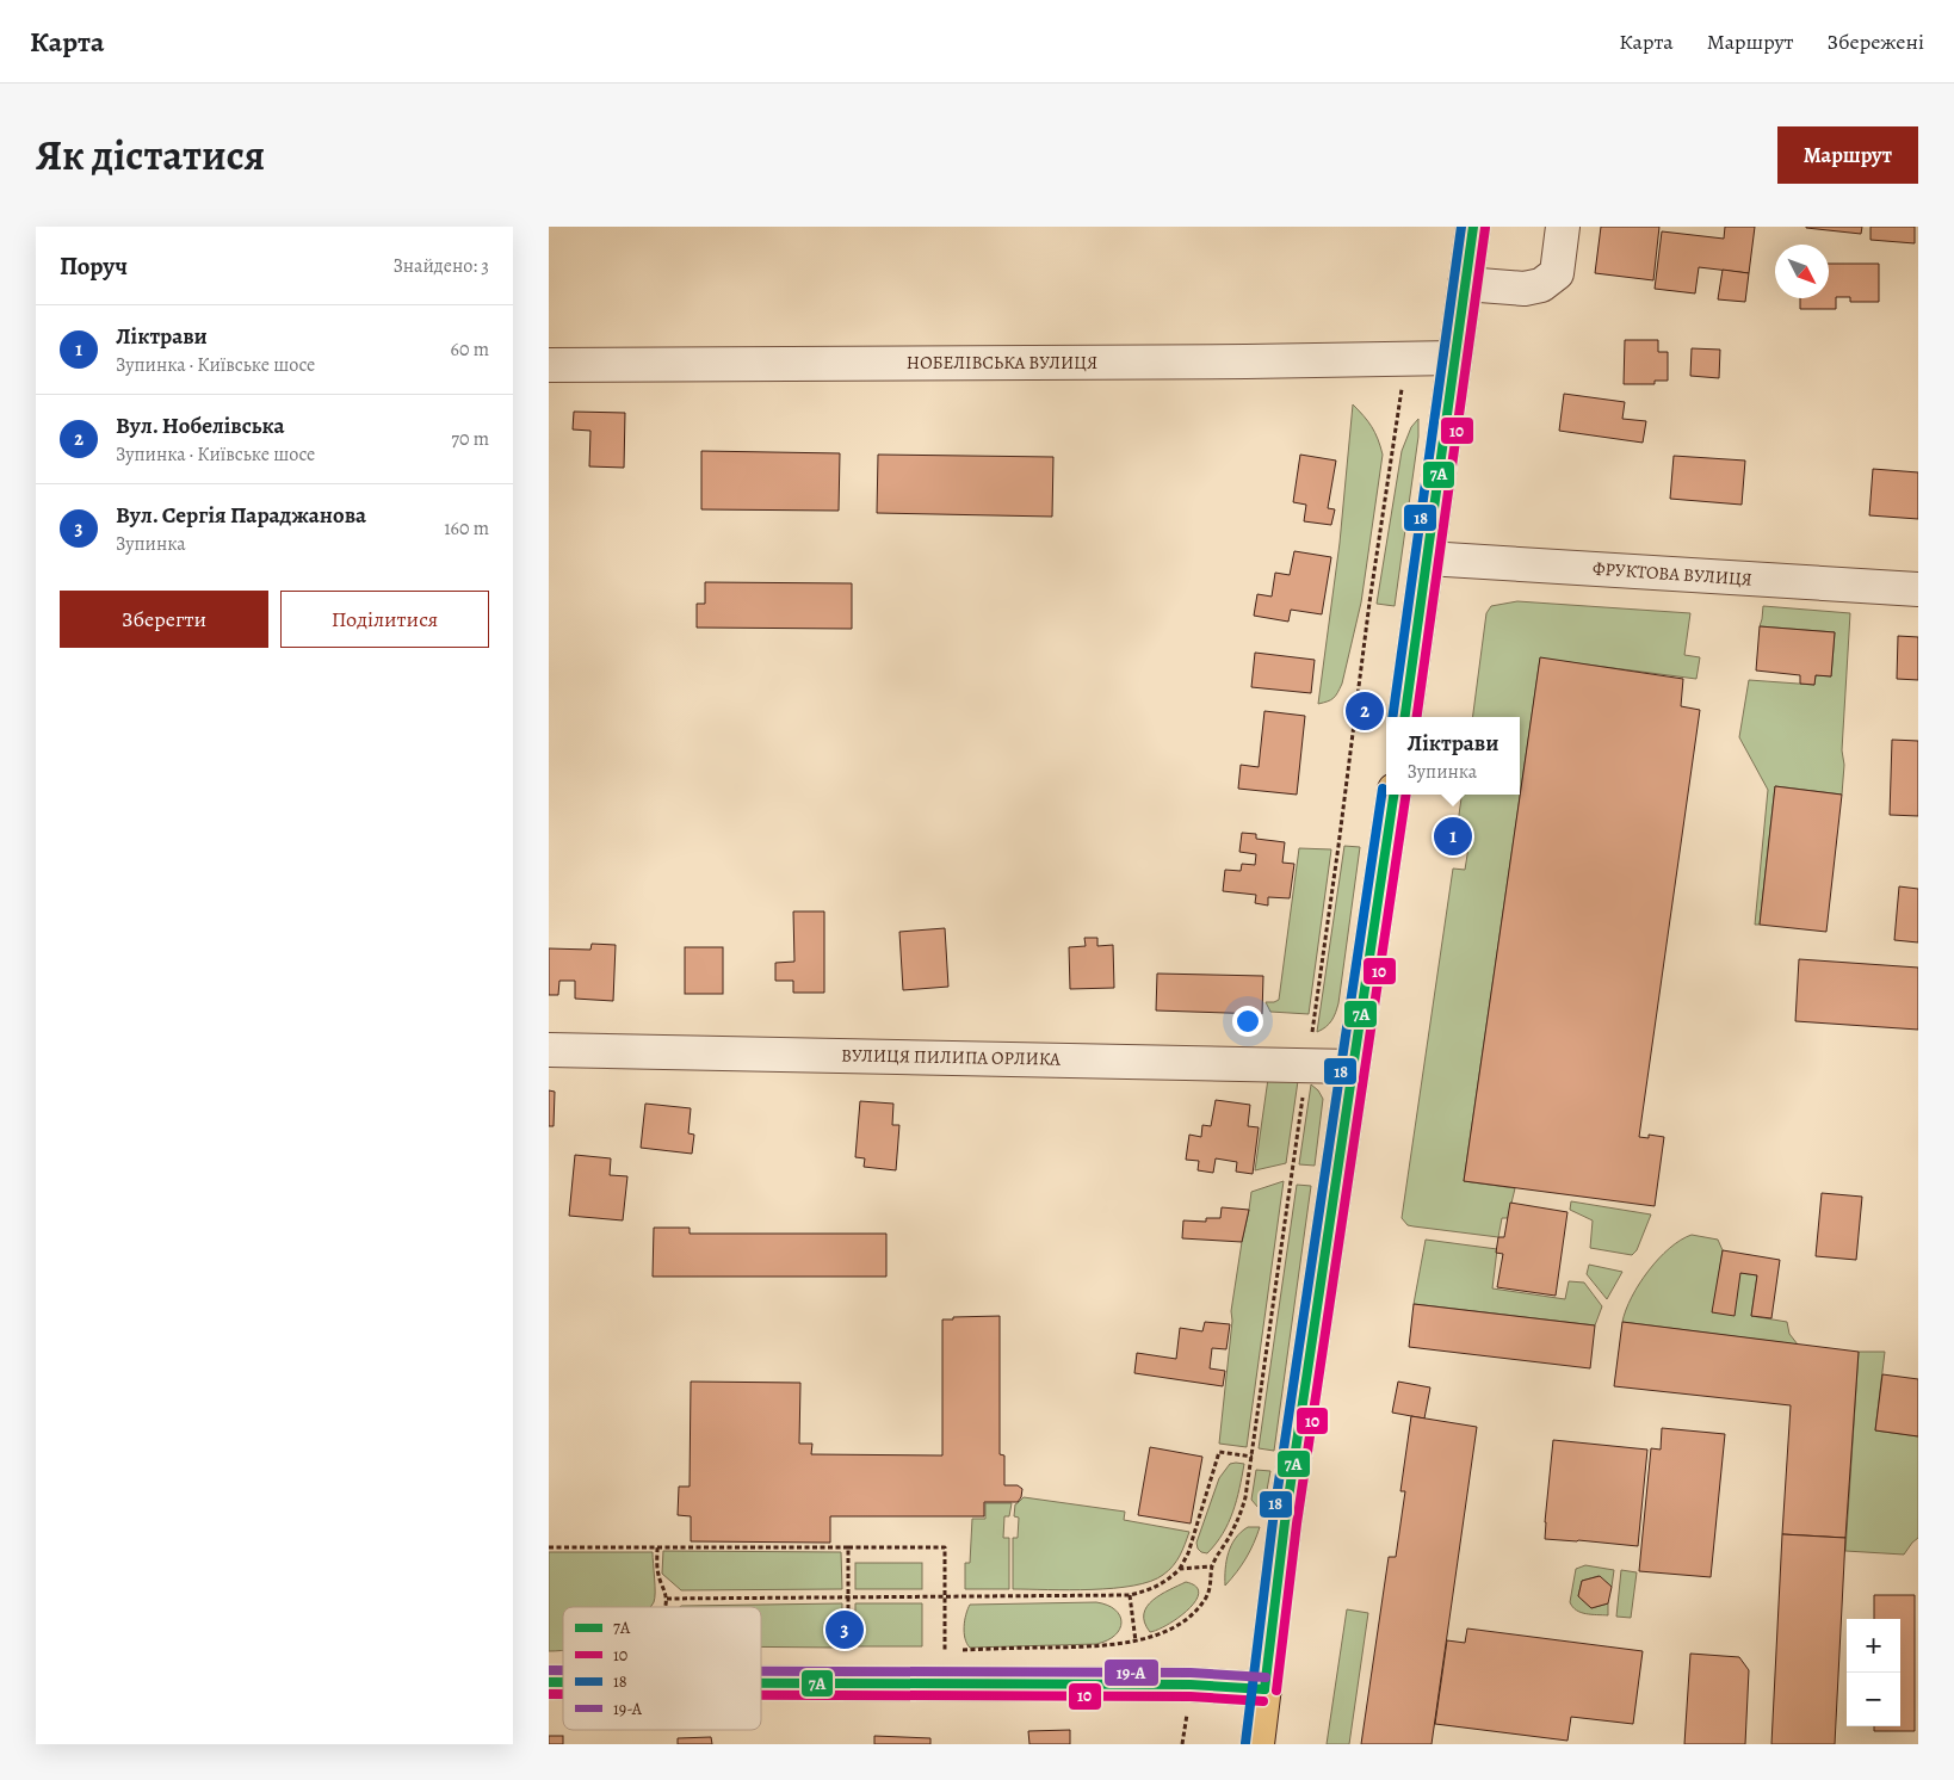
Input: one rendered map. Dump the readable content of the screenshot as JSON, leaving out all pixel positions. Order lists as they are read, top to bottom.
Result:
{
  "streets": {
    "street": ["НОБЕЛІВСЬКА ВУЛИЦЯ", "ФРУКТОВА ВУЛИЦЯ", "ВУЛИЦЯ ПИЛИПА ОРЛИКА"]
  },
  "lines": [
    "transit line 7А",
    "transit line 18",
    "transit line 10",
    "transit line 19-А"
  ],
  "legend": [
    "7А",
    "10",
    "18",
    "19-А"
  ],
  "north": "bottom right",
  "page": {
    "header": "Карта",
    "nav": ["Карта", "Маршрут", "Збережені"],
    "title": "Як дістатися",
    "buttons": [
      "Маршрут",
      ["Зберегти", "Поділитися"]
    ],
    "heading": ["Поруч", "Знайдено: 3"],
    "list": [
      {
        "mark": "1",
        "name": "Ліктрави",
        "note": "Зупинка · Київське шосе",
        "value": "60 m"
      },
      {
        "mark": "2",
        "name": "Вул. Нобелівська",
        "note": "Зупинка · Київське шосе",
        "value": "70 m"
      },
      {
        "mark": "3",
        "name": "Вул. Сергія Параджанова",
        "note": "Зупинка",
        "value": "160 m"
      }
    ],
    "pins": ["2", "1", "3"],
    "popup": ["Ліктрави", "Зупинка"],
    "map_buttons": ["+", "−"]
  }
}
